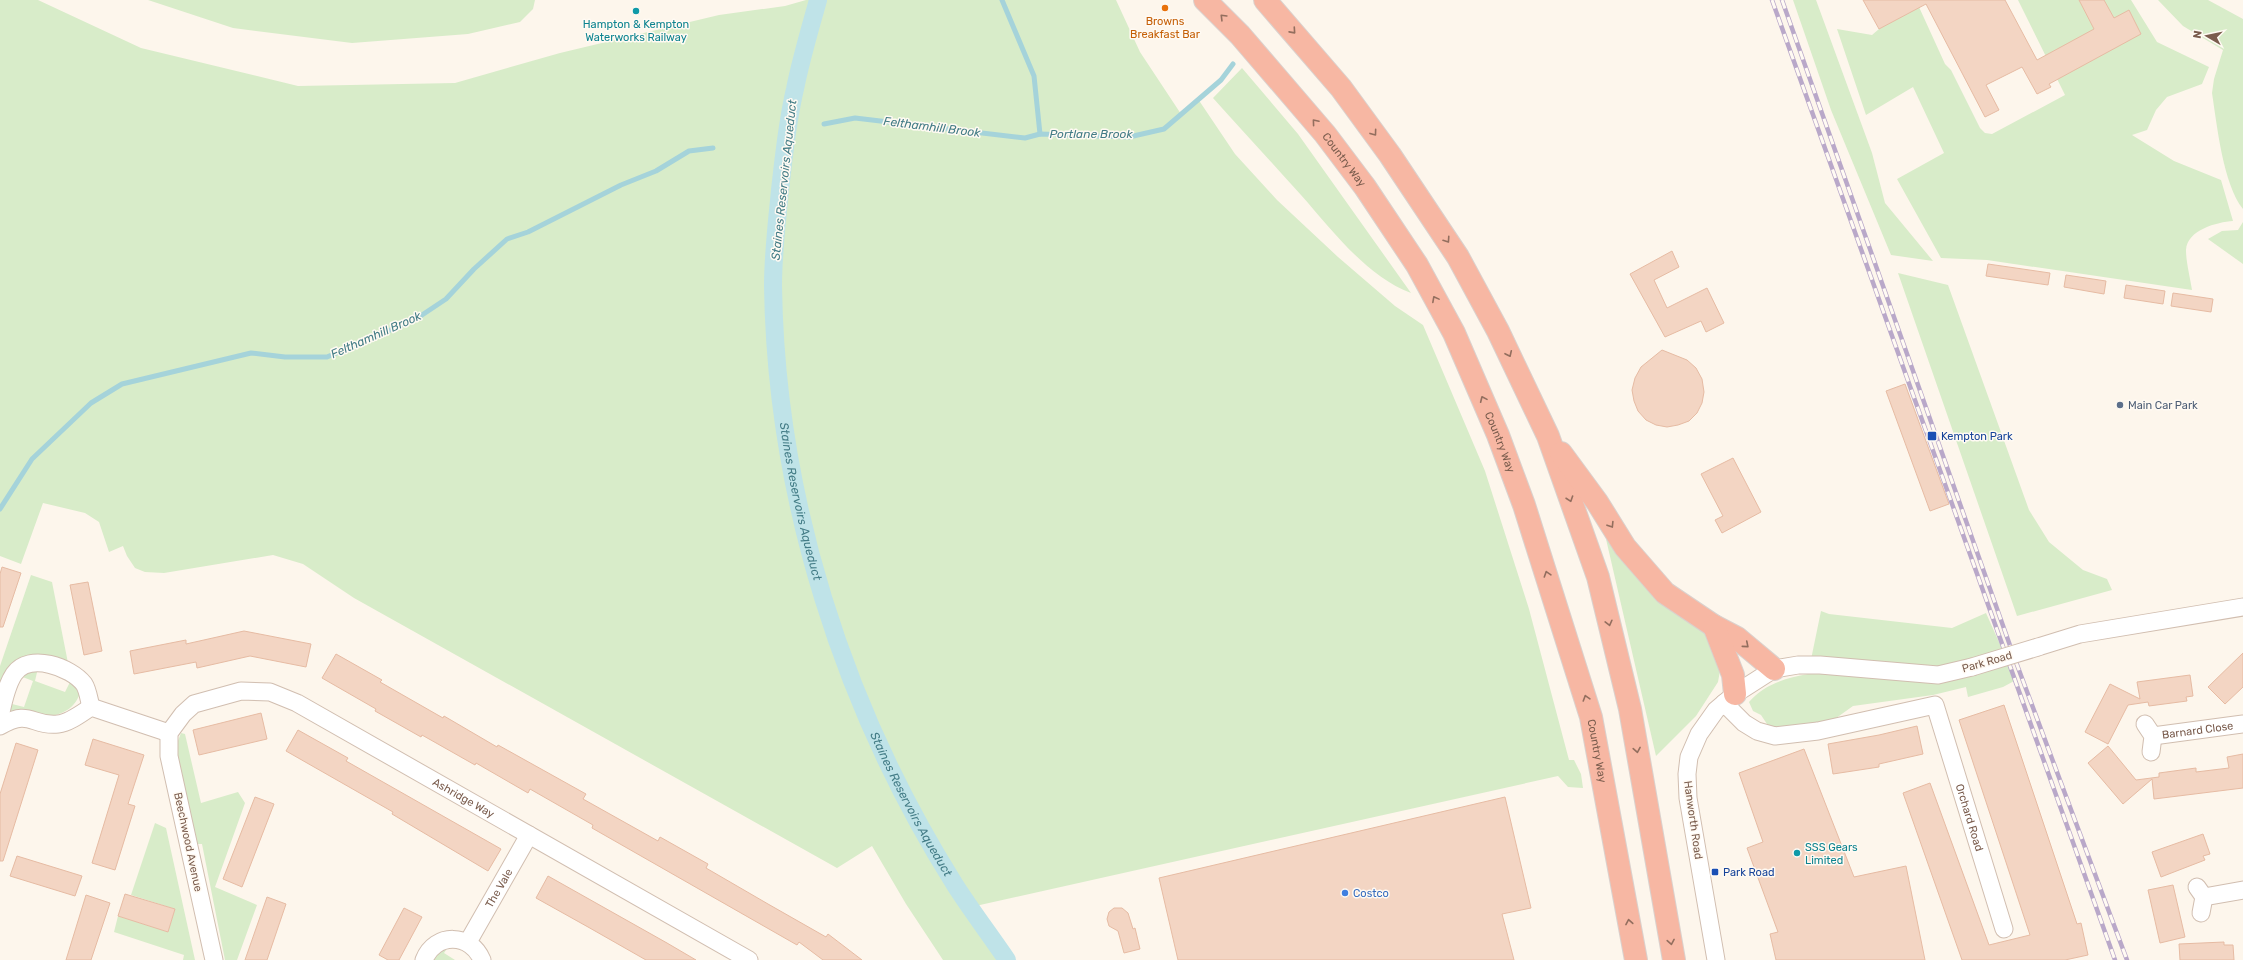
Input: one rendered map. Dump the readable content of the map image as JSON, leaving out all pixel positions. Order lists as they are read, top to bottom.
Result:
{
  "streets": {
    "highway": ["Country Way"],
    "street": [
      "Park Road",
      "Barnard Close",
      "Ashridge Way",
      "Orchard Road",
      "Hanworth Road",
      "Beechwood Avenue",
      "The Vale"
    ]
  },
  "crossings": [
    ["Park Road", "Orchard Road"],
    ["Park Road", "Hanworth Road"],
    ["Ashridge Way", "Beechwood Avenue"],
    ["Ashridge Way", "The Vale"],
    ["Orchard Road", "Hanworth Road"]
  ],
  "water": ["Felthamhill Brook", "Portlane Brook", "Staines Reservoirs Aqueduct"],
  "places": {
    "other": [
      "Browns Breakfast Bar",
      "Hampton & Kempton Waterworks Railway",
      "Main Car Park",
      "SSS Gears Limited",
      "Costco"
    ],
    "transit": ["Kempton Park", "Park Road"]
  },
  "north": "left"
}
